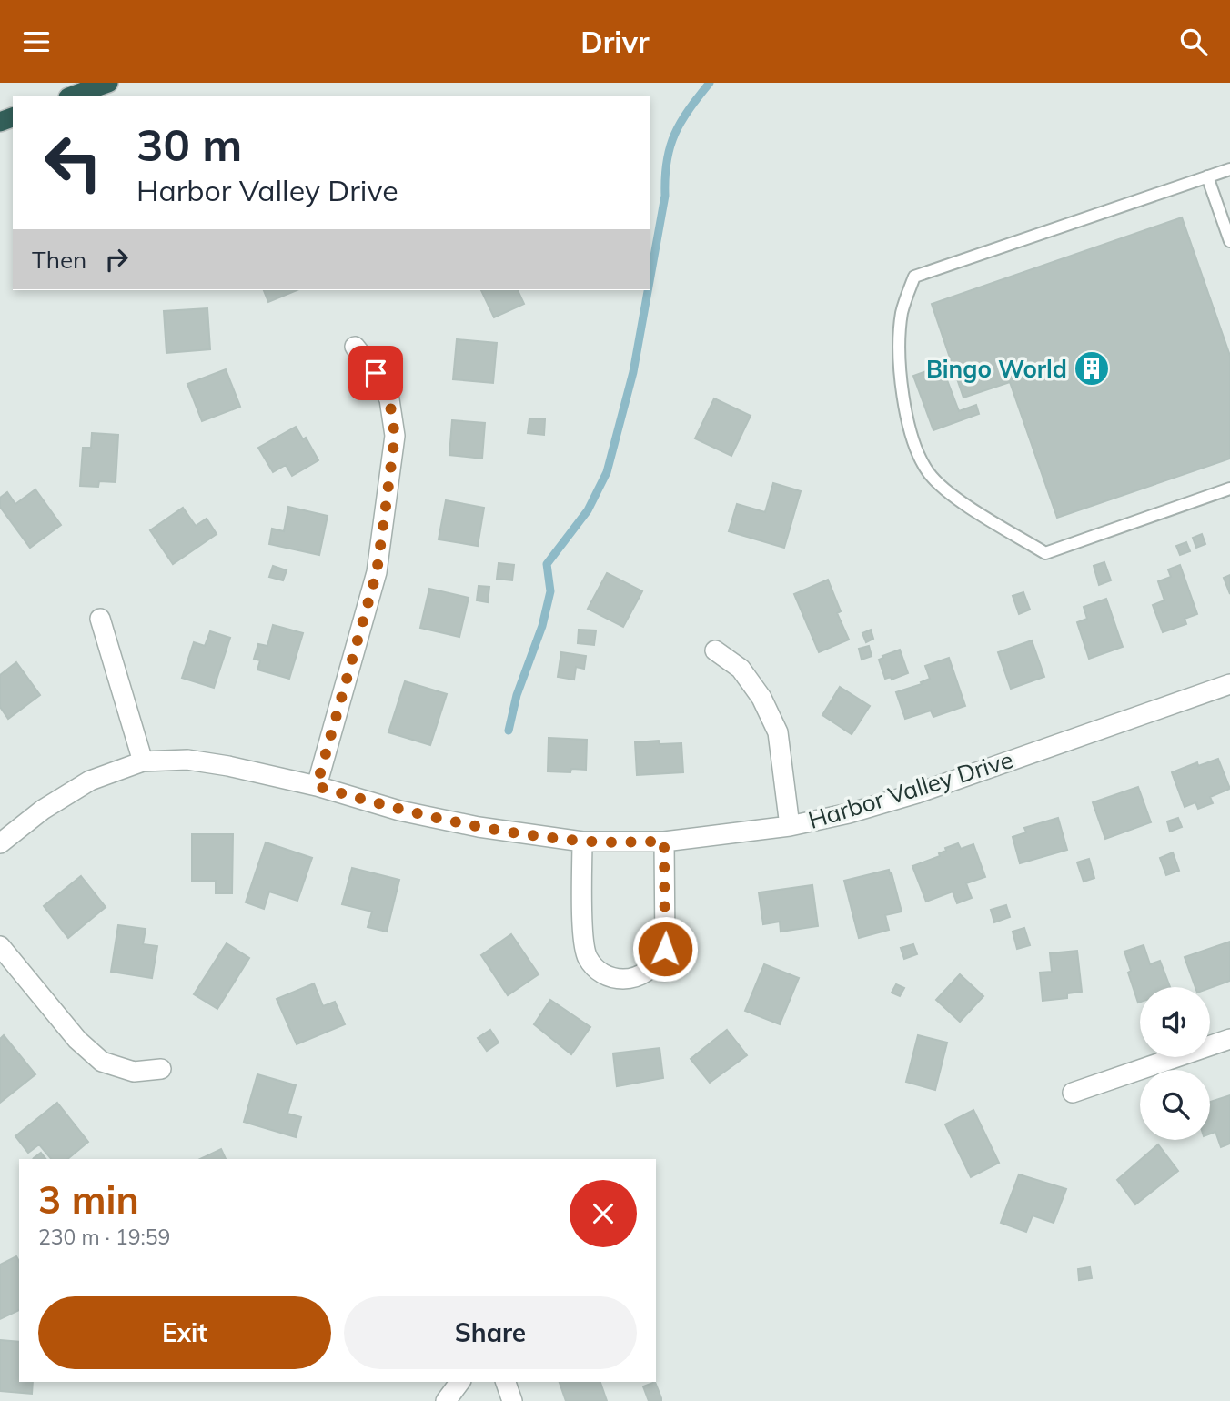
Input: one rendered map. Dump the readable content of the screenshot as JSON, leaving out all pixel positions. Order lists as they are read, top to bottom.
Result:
{
  "streets": {
    "street": ["Harbor Valley Drive"]
  },
  "places": {
    "building": ["Bingo World"]
  },
  "page": {
    "header": "Drivr",
    "turn": ["30 m", "Harbor Valley Drive"],
    "then": "Then",
    "heading": ["3 min", "230 m · 19:59"],
    "buttons": ["Exit", "Share"]
  }
}
